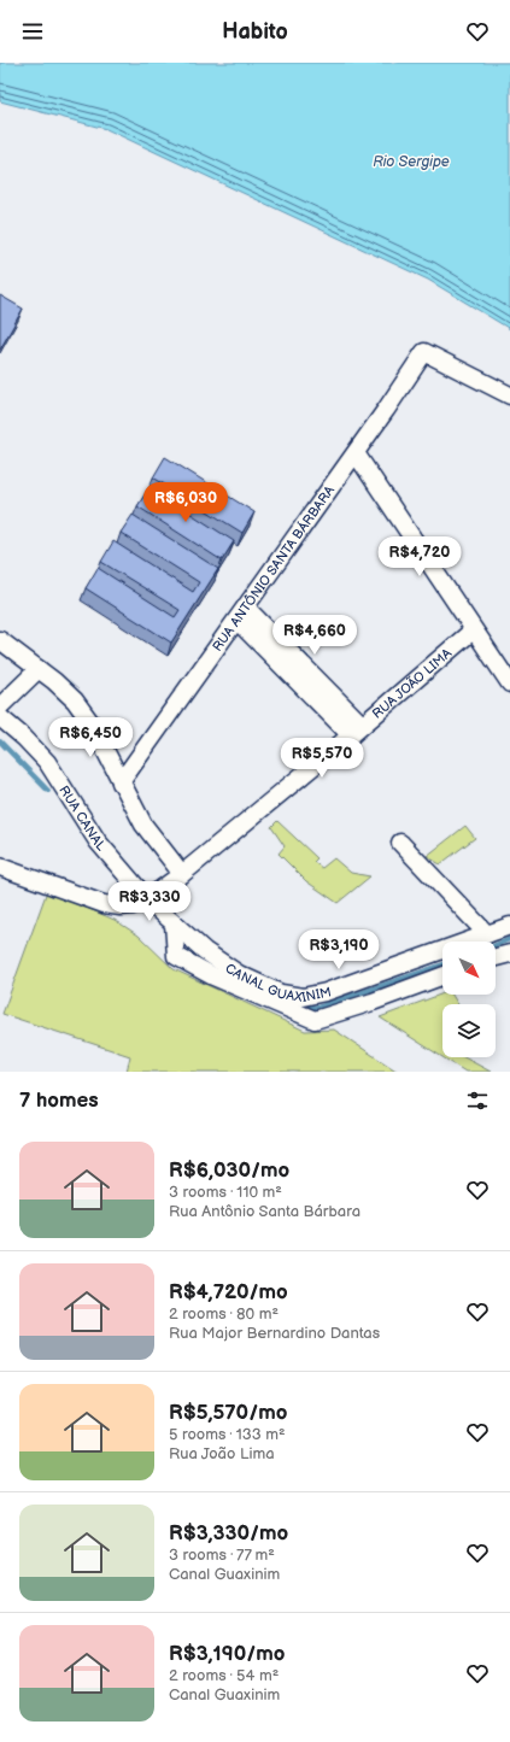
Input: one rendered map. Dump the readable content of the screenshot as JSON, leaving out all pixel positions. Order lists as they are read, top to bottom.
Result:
{
  "streets": {
    "street": [
      "RUA ANTÔNIO SANTA BÁRBARA",
      "RUA JOÃO LIMA",
      "RUA CANAL",
      "CANAL GUAXINIM"
    ]
  },
  "crossings": [
    ["RUA JOÃO LIMA", "RUA CANAL"],
    ["RUA JOÃO LIMA", "CANAL GUAXINIM"],
    ["RUA CANAL", "CANAL GUAXINIM"]
  ],
  "water": ["Rio Sergipe"],
  "north": "bottom right",
  "page": {
    "header": "Habito",
    "price": [
      "R$6,030",
      "R$4,720",
      "R$4,660",
      "R$6,450",
      "R$5,570",
      "R$3,330",
      "R$3,190"
    ],
    "heading": "7 homes",
    "list": [
      {
        "name": "R$6,030/mo",
        "note": "3 rooms · 110 m² · Rua Antônio Santa Bárbara"
      },
      {
        "name": "R$4,720/mo",
        "note": "2 rooms · 80 m² · Rua Major Bernardino Dantas"
      },
      {
        "name": "R$5,570/mo",
        "note": "5 rooms · 133 m² · Rua João Lima"
      },
      {
        "name": "R$3,330/mo",
        "note": "3 rooms · 77 m² · Canal Guaxinim"
      },
      {
        "name": "R$3,190/mo",
        "note": "2 rooms · 54 m² · Canal Guaxinim"
      }
    ]
  }
}
